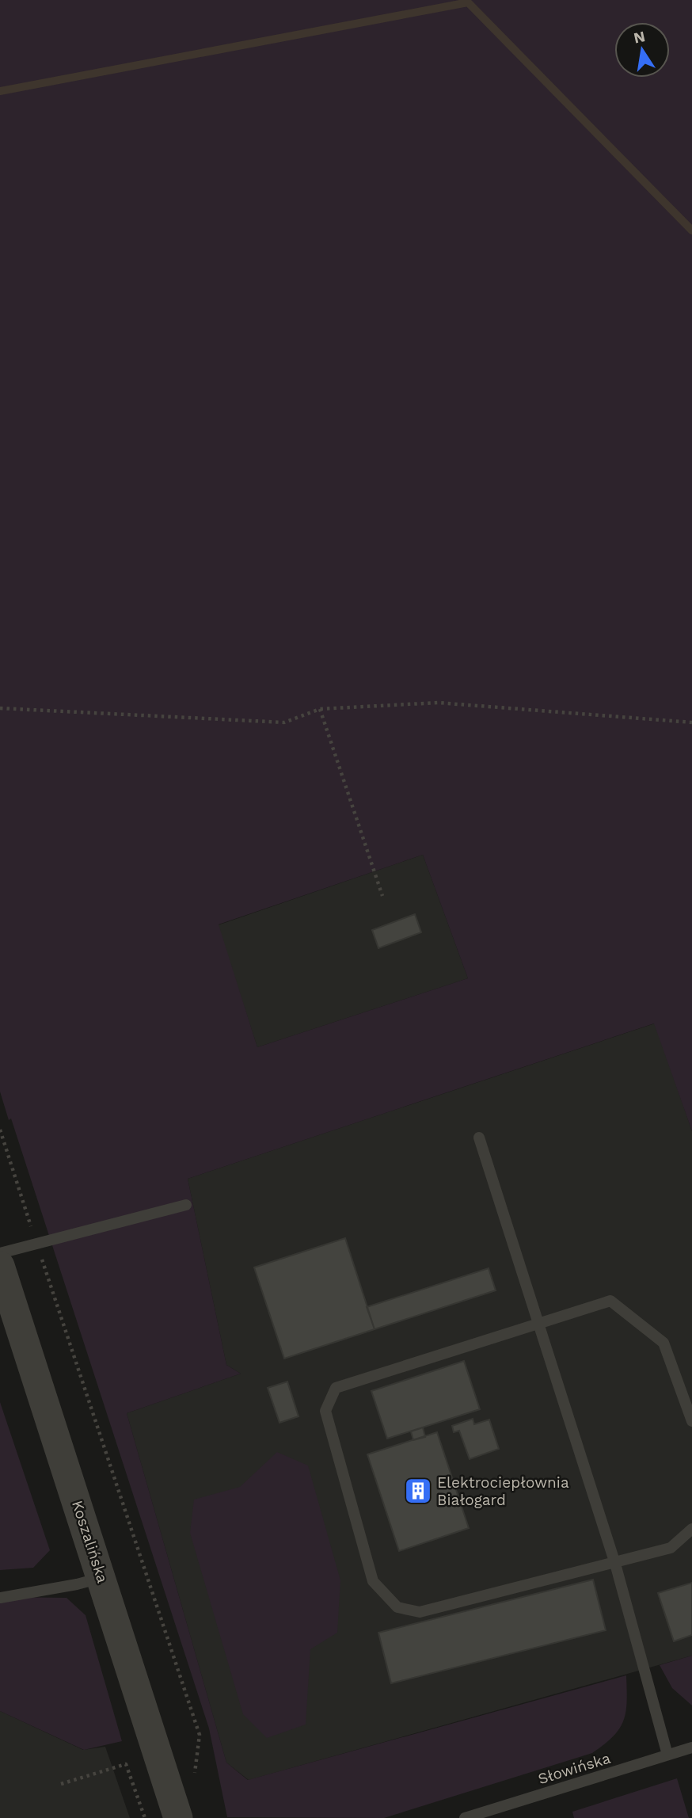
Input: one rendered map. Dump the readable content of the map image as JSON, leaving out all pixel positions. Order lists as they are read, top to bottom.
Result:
{
  "streets": {
    "street": ["Koszalińska"],
    "lane": ["Słowińska"]
  },
  "places": {
    "building": ["Elektrociepłownia Białogard"]
  },
  "north": "top"
}
